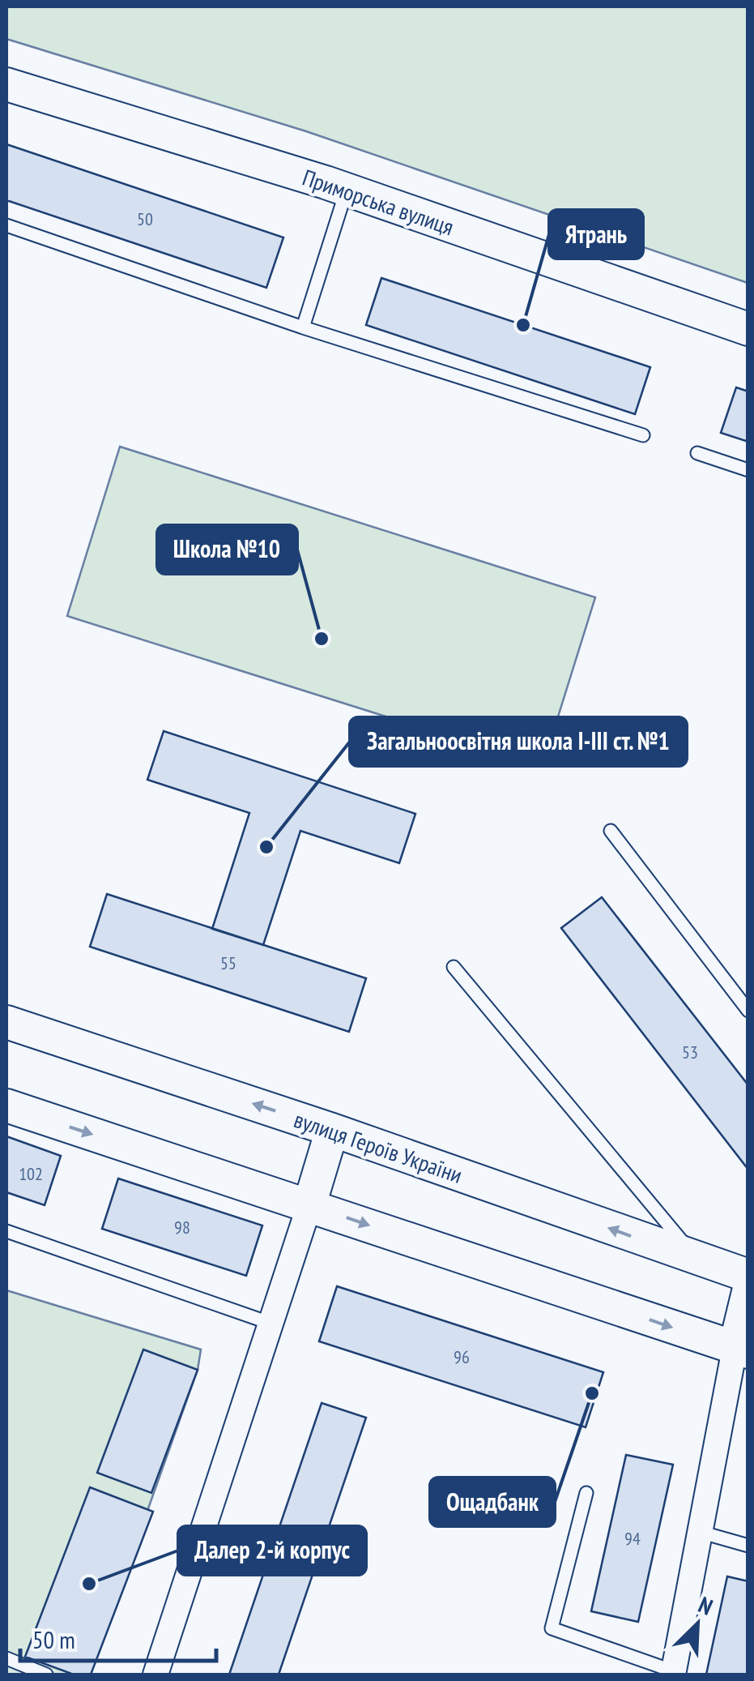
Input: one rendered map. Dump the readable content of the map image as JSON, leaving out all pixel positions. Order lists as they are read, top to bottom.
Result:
{
  "streets": {
    "main road": ["Приморська вулиця", "вулиця Героїв України"]
  },
  "places": [
    "Ятрань",
    "Школа №10",
    "Загальноосвітня школа І-ІІІ ст. №1",
    "Ощадбанк",
    "Далер 2-й корпус"
  ],
  "house_numbers": [
    "50",
    "55",
    "53",
    "102",
    "98",
    "96",
    "94"
  ],
  "scale_bar": "50 m",
  "north": "top right"
}
